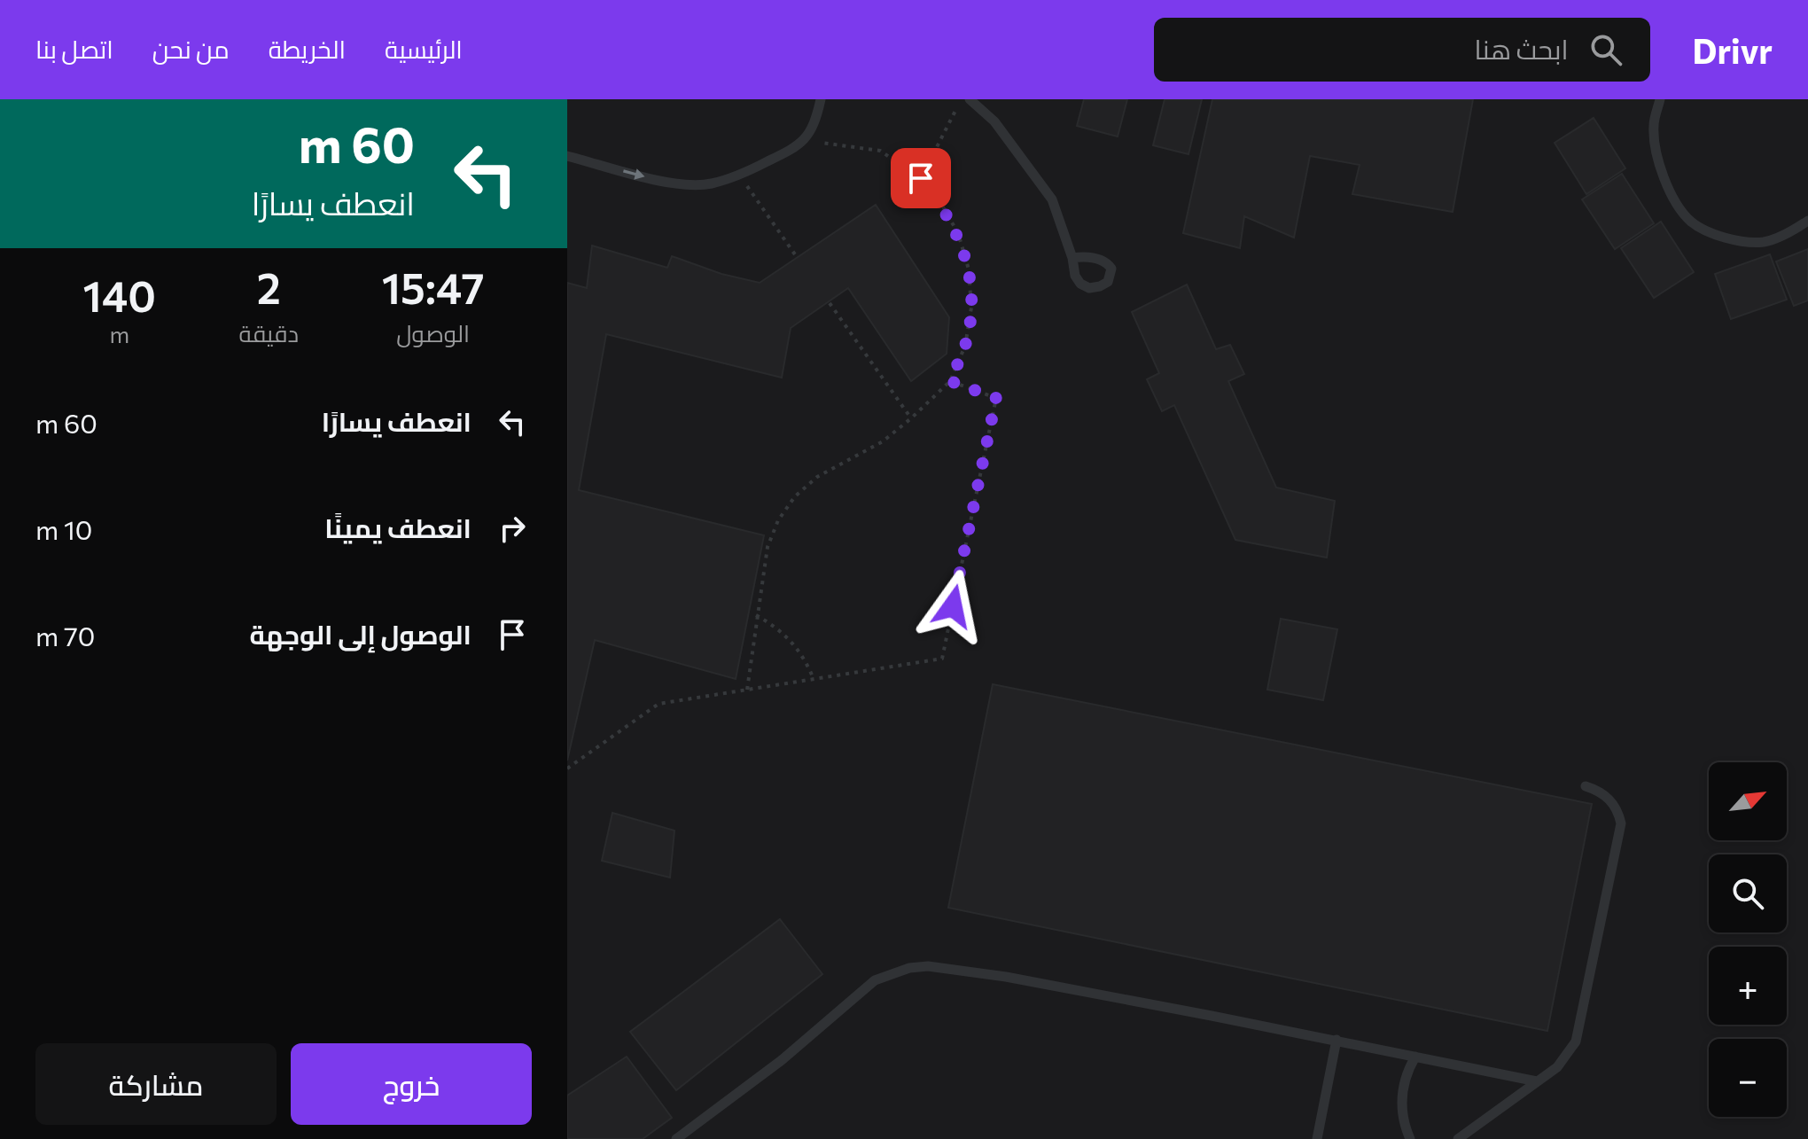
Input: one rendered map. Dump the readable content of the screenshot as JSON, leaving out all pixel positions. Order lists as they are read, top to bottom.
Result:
{
  "north": "top right",
  "page": {
    "header": "Drivr",
    "search": "ابحث هنا",
    "nav": [
      "الرئيسية",
      "الخريطة",
      "من نحن",
      "اتصل بنا"
    ],
    "turn": ["60 m", "انعطف يسارًا"],
    "eta": [
      "15:47",
      "الوصول",
      "2",
      "دقيقة",
      "140",
      "m"
    ],
    "list": [
      {
        "name": "انعطف يسارًا",
        "value": "60 m"
      },
      {
        "name": "انعطف يمينًا",
        "value": "10 m"
      },
      {
        "name": "الوصول إلى الوجهة",
        "value": "70 m"
      }
    ],
    "map_buttons": ["+", "−"],
    "buttons": ["خروج", "مشاركة"]
  }
}
